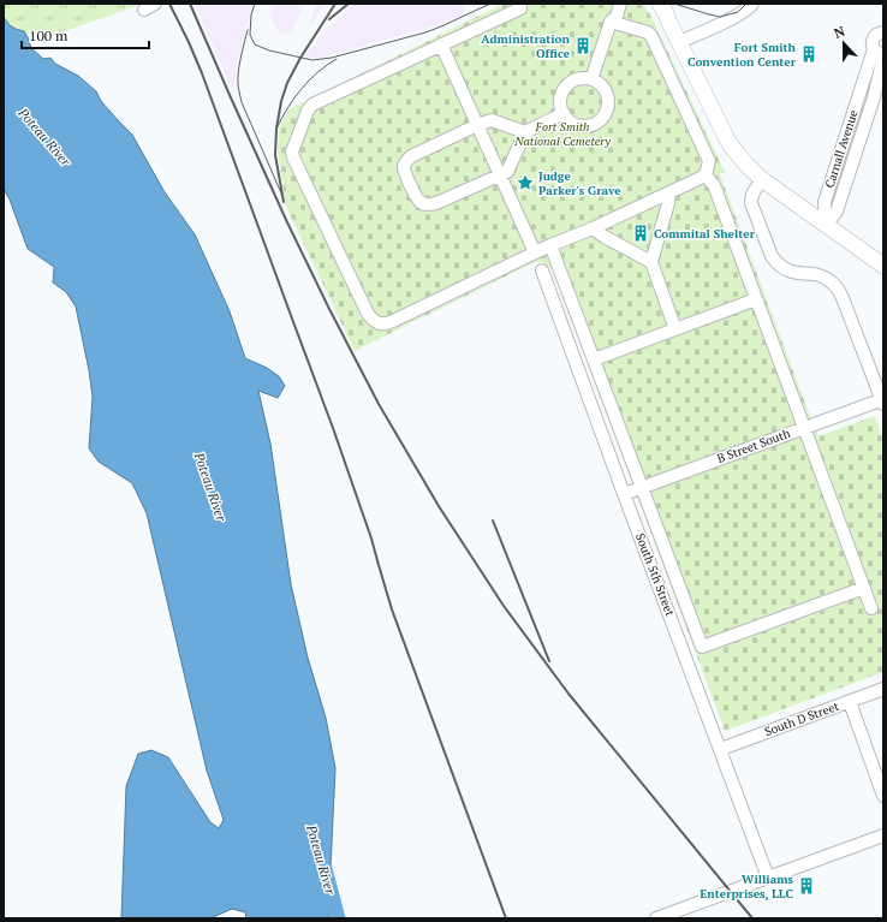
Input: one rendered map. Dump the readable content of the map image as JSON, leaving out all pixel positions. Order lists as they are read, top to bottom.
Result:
{
  "streets": {
    "street": [
      "Carnall Avenue",
      "B Street South",
      "South 5th Street",
      "South D Street"
    ]
  },
  "crossings": [
    ["B Street South", "South 5th Street"],
    ["South 5th Street", "South D Street"]
  ],
  "water": ["Poteau River"],
  "parks": ["Fort Smith National Cemetery"],
  "places": {
    "building": [
      "Administration Office",
      "Fort Smith Convention Center",
      "Commital Shelter",
      "Williams Enterprises, LLC"
    ],
    "place": ["Judge Parker's Grave"]
  },
  "scale_bar": "100 m",
  "north": "top"
}
